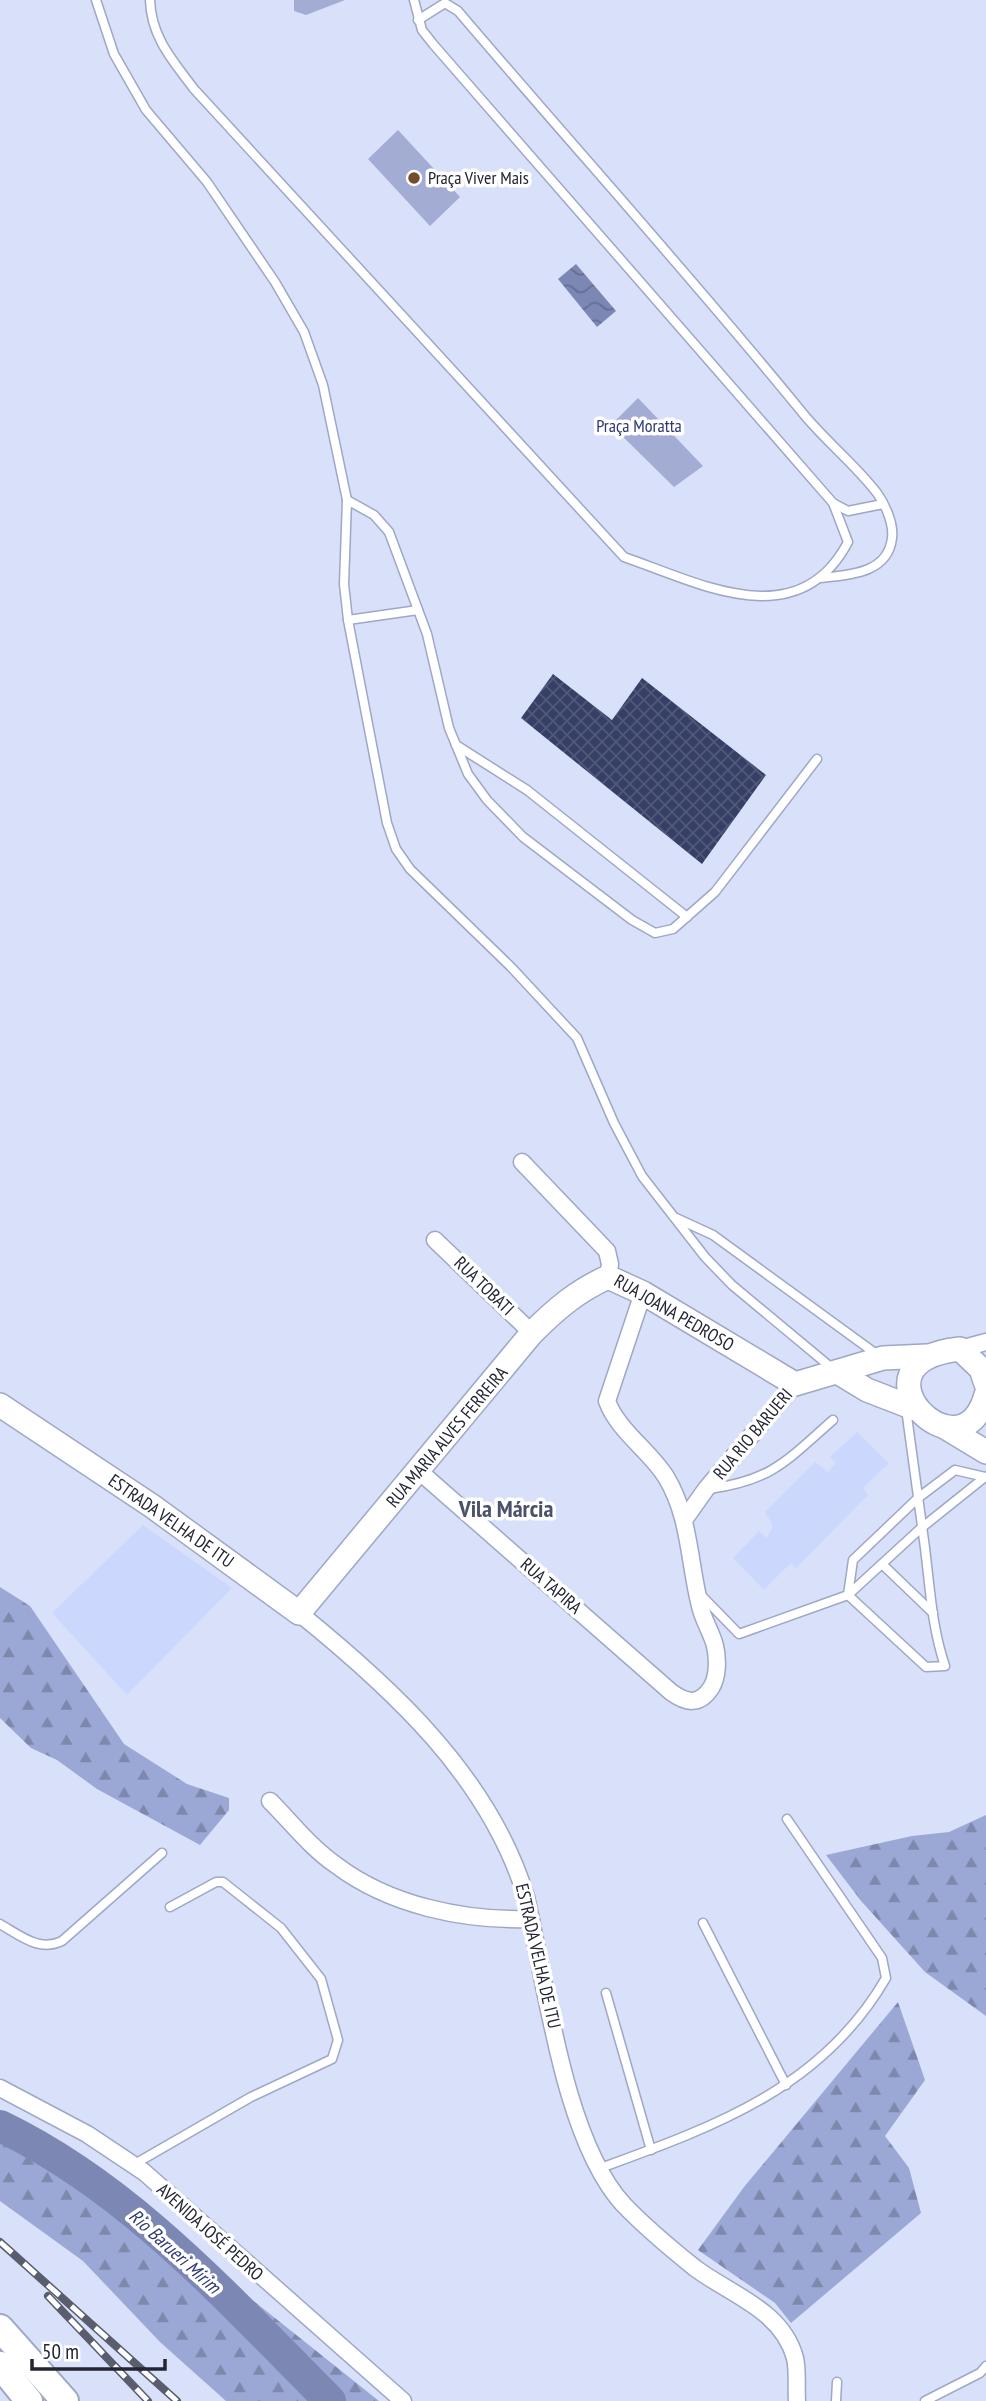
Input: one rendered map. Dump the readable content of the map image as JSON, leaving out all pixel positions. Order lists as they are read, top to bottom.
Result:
{
  "streets": {
    "street": [
      "RUA TOBATI",
      "RUA JOANA PEDROSO",
      "RUA RIO BARUERI",
      "RUA MARIA ALVES FERREIRA",
      "ESTRADA VELHA DE ITU",
      "RUA TAPIRA",
      "AVENIDA JOSÉ PEDRO"
    ]
  },
  "crossings": [
    ["RUA TOBATI", "RUA MARIA ALVES FERREIRA"],
    ["RUA JOANA PEDROSO", "RUA RIO BARUERI"],
    ["RUA JOANA PEDROSO", "RUA MARIA ALVES FERREIRA"],
    ["RUA MARIA ALVES FERREIRA", "ESTRADA VELHA DE ITU"],
    ["RUA MARIA ALVES FERREIRA", "RUA TAPIRA"]
  ],
  "districts": ["Vila Márcia"],
  "water": ["Rio Barueri Mirim"],
  "parks": ["Praça Moratta"],
  "places": ["Praça Viver Mais"],
  "scale_bar": "50 m"
}
